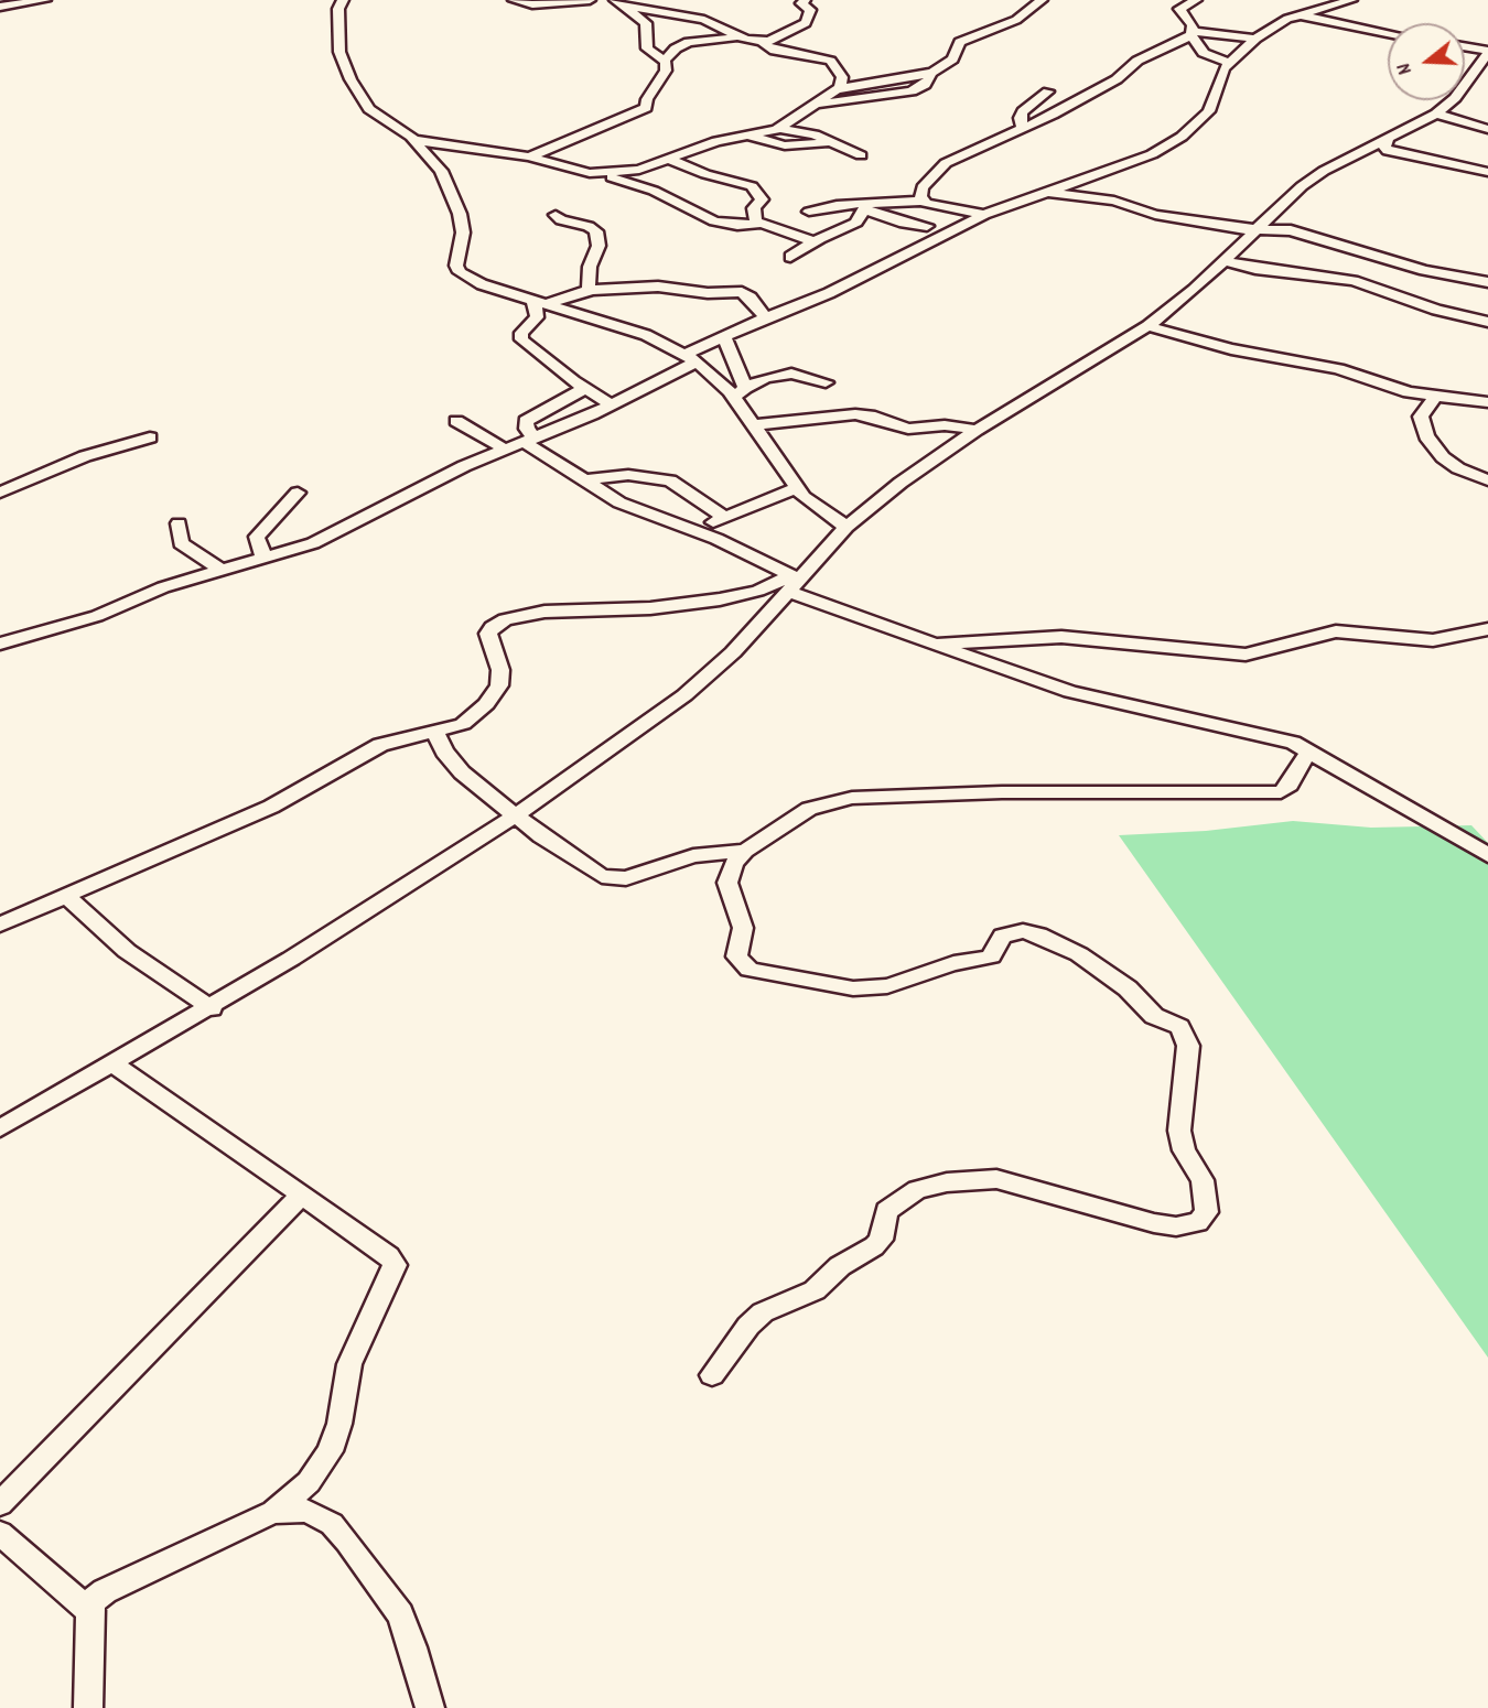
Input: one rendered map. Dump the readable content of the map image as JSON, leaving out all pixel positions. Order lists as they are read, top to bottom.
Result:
{
  "north": "left"
}
